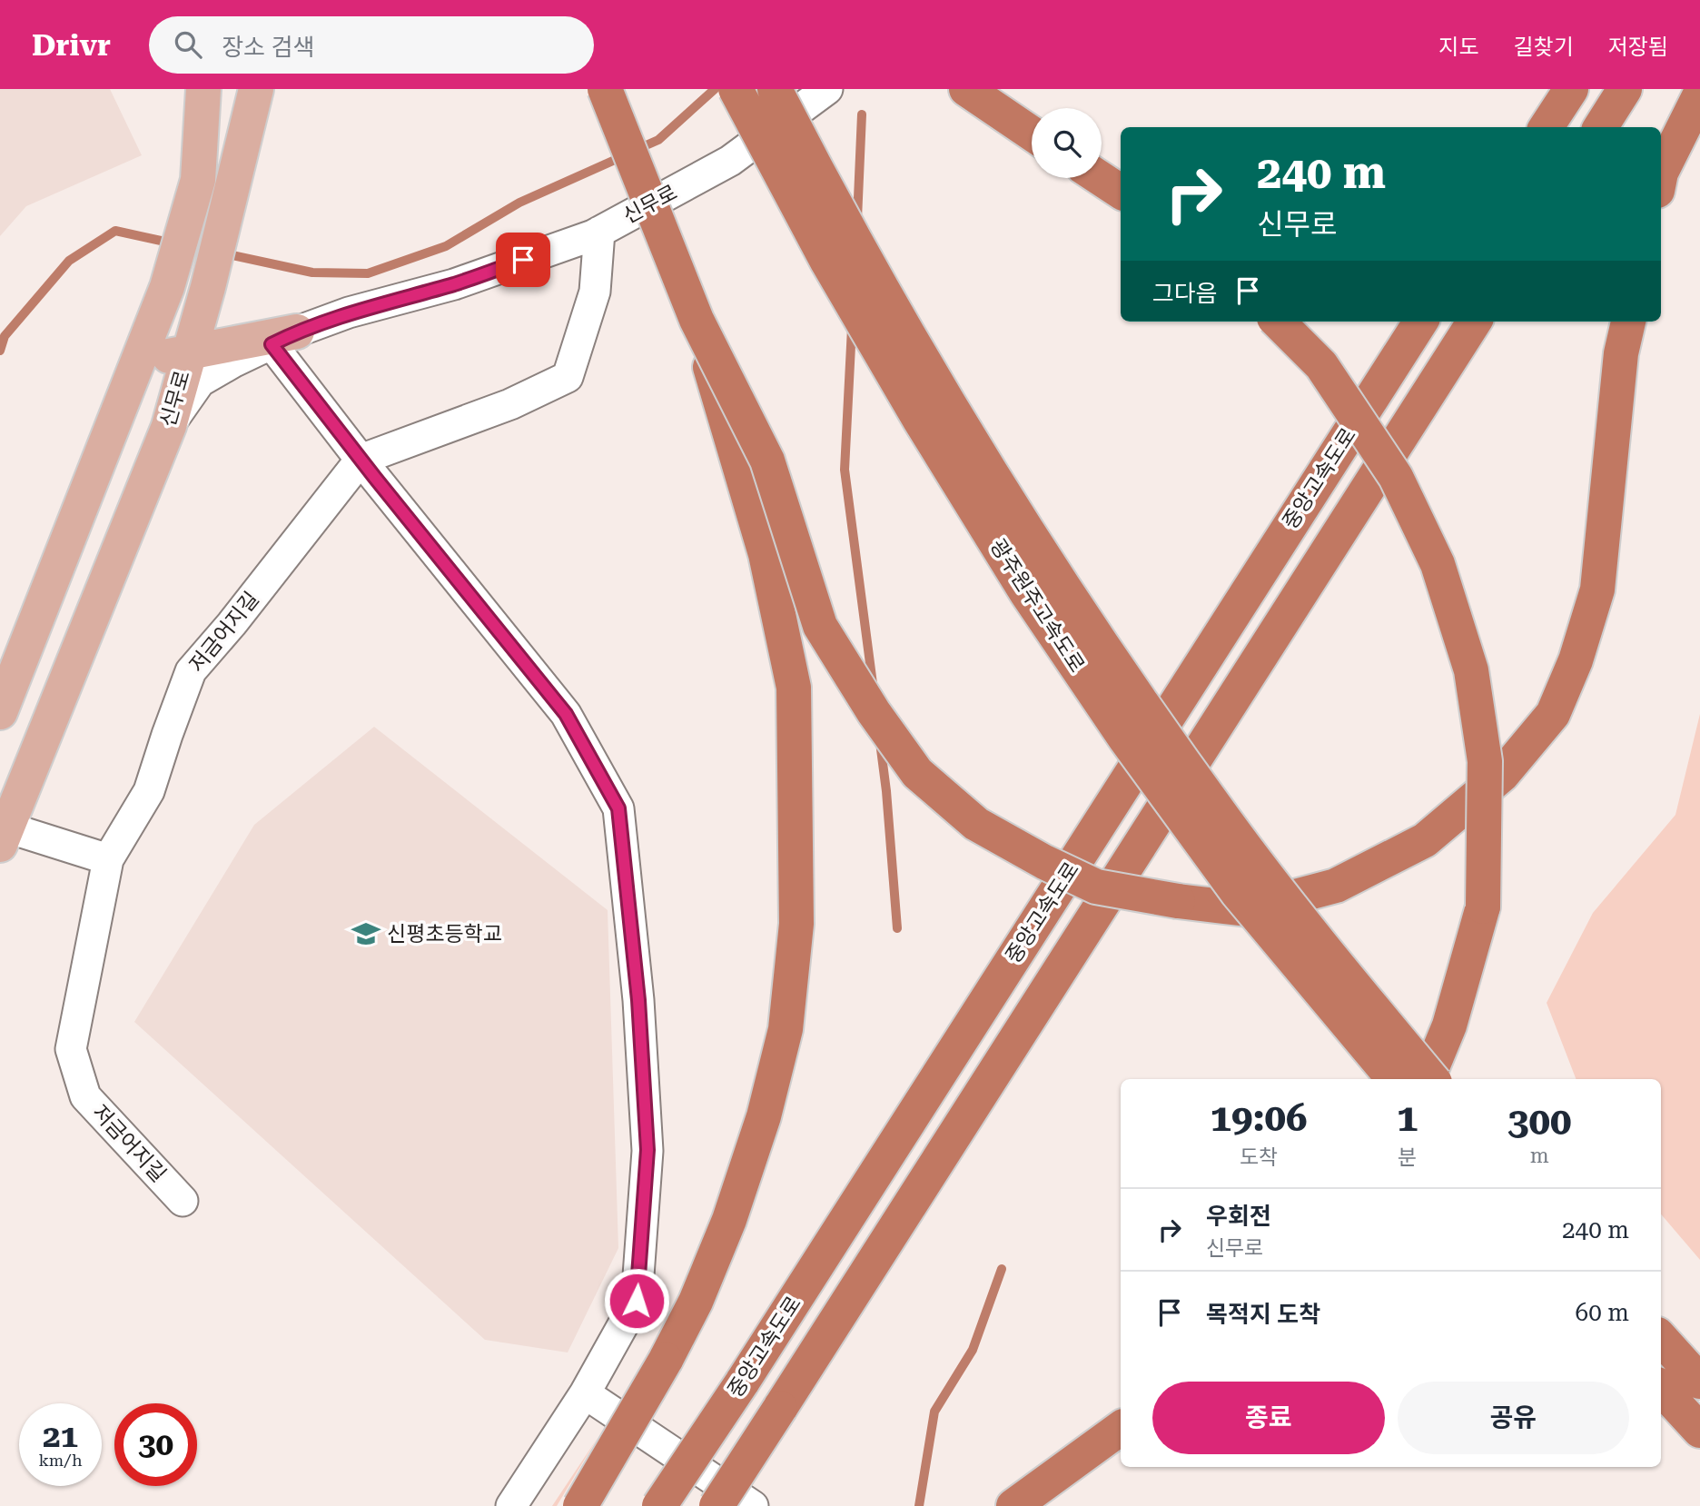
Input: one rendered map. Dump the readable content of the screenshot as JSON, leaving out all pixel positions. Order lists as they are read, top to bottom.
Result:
{
  "streets": {
    "highway": ["중앙고속도로", "광주원주고속도로"],
    "main road": ["신무로"],
    "street": ["저금어지길"]
  },
  "places": {
    "school or university": ["신평초등학교"]
  },
  "page": {
    "header": "Drivr",
    "search": "장소 검색",
    "nav": ["지도", "길찾기", "저장됨"],
    "turn": ["240 m", "신무로"],
    "then": "그다음",
    "eta": [
      "19:06",
      "도착",
      "1",
      "분",
      "300",
      "m"
    ],
    "list": [
      {
        "name": "우회전",
        "note": "신무로",
        "value": "240 m"
      },
      {
        "name": "목적지 도착",
        "value": "60 m"
      }
    ],
    "buttons": ["종료", "공유"],
    "speed": "21 km/h",
    "limit": "30"
  }
}
